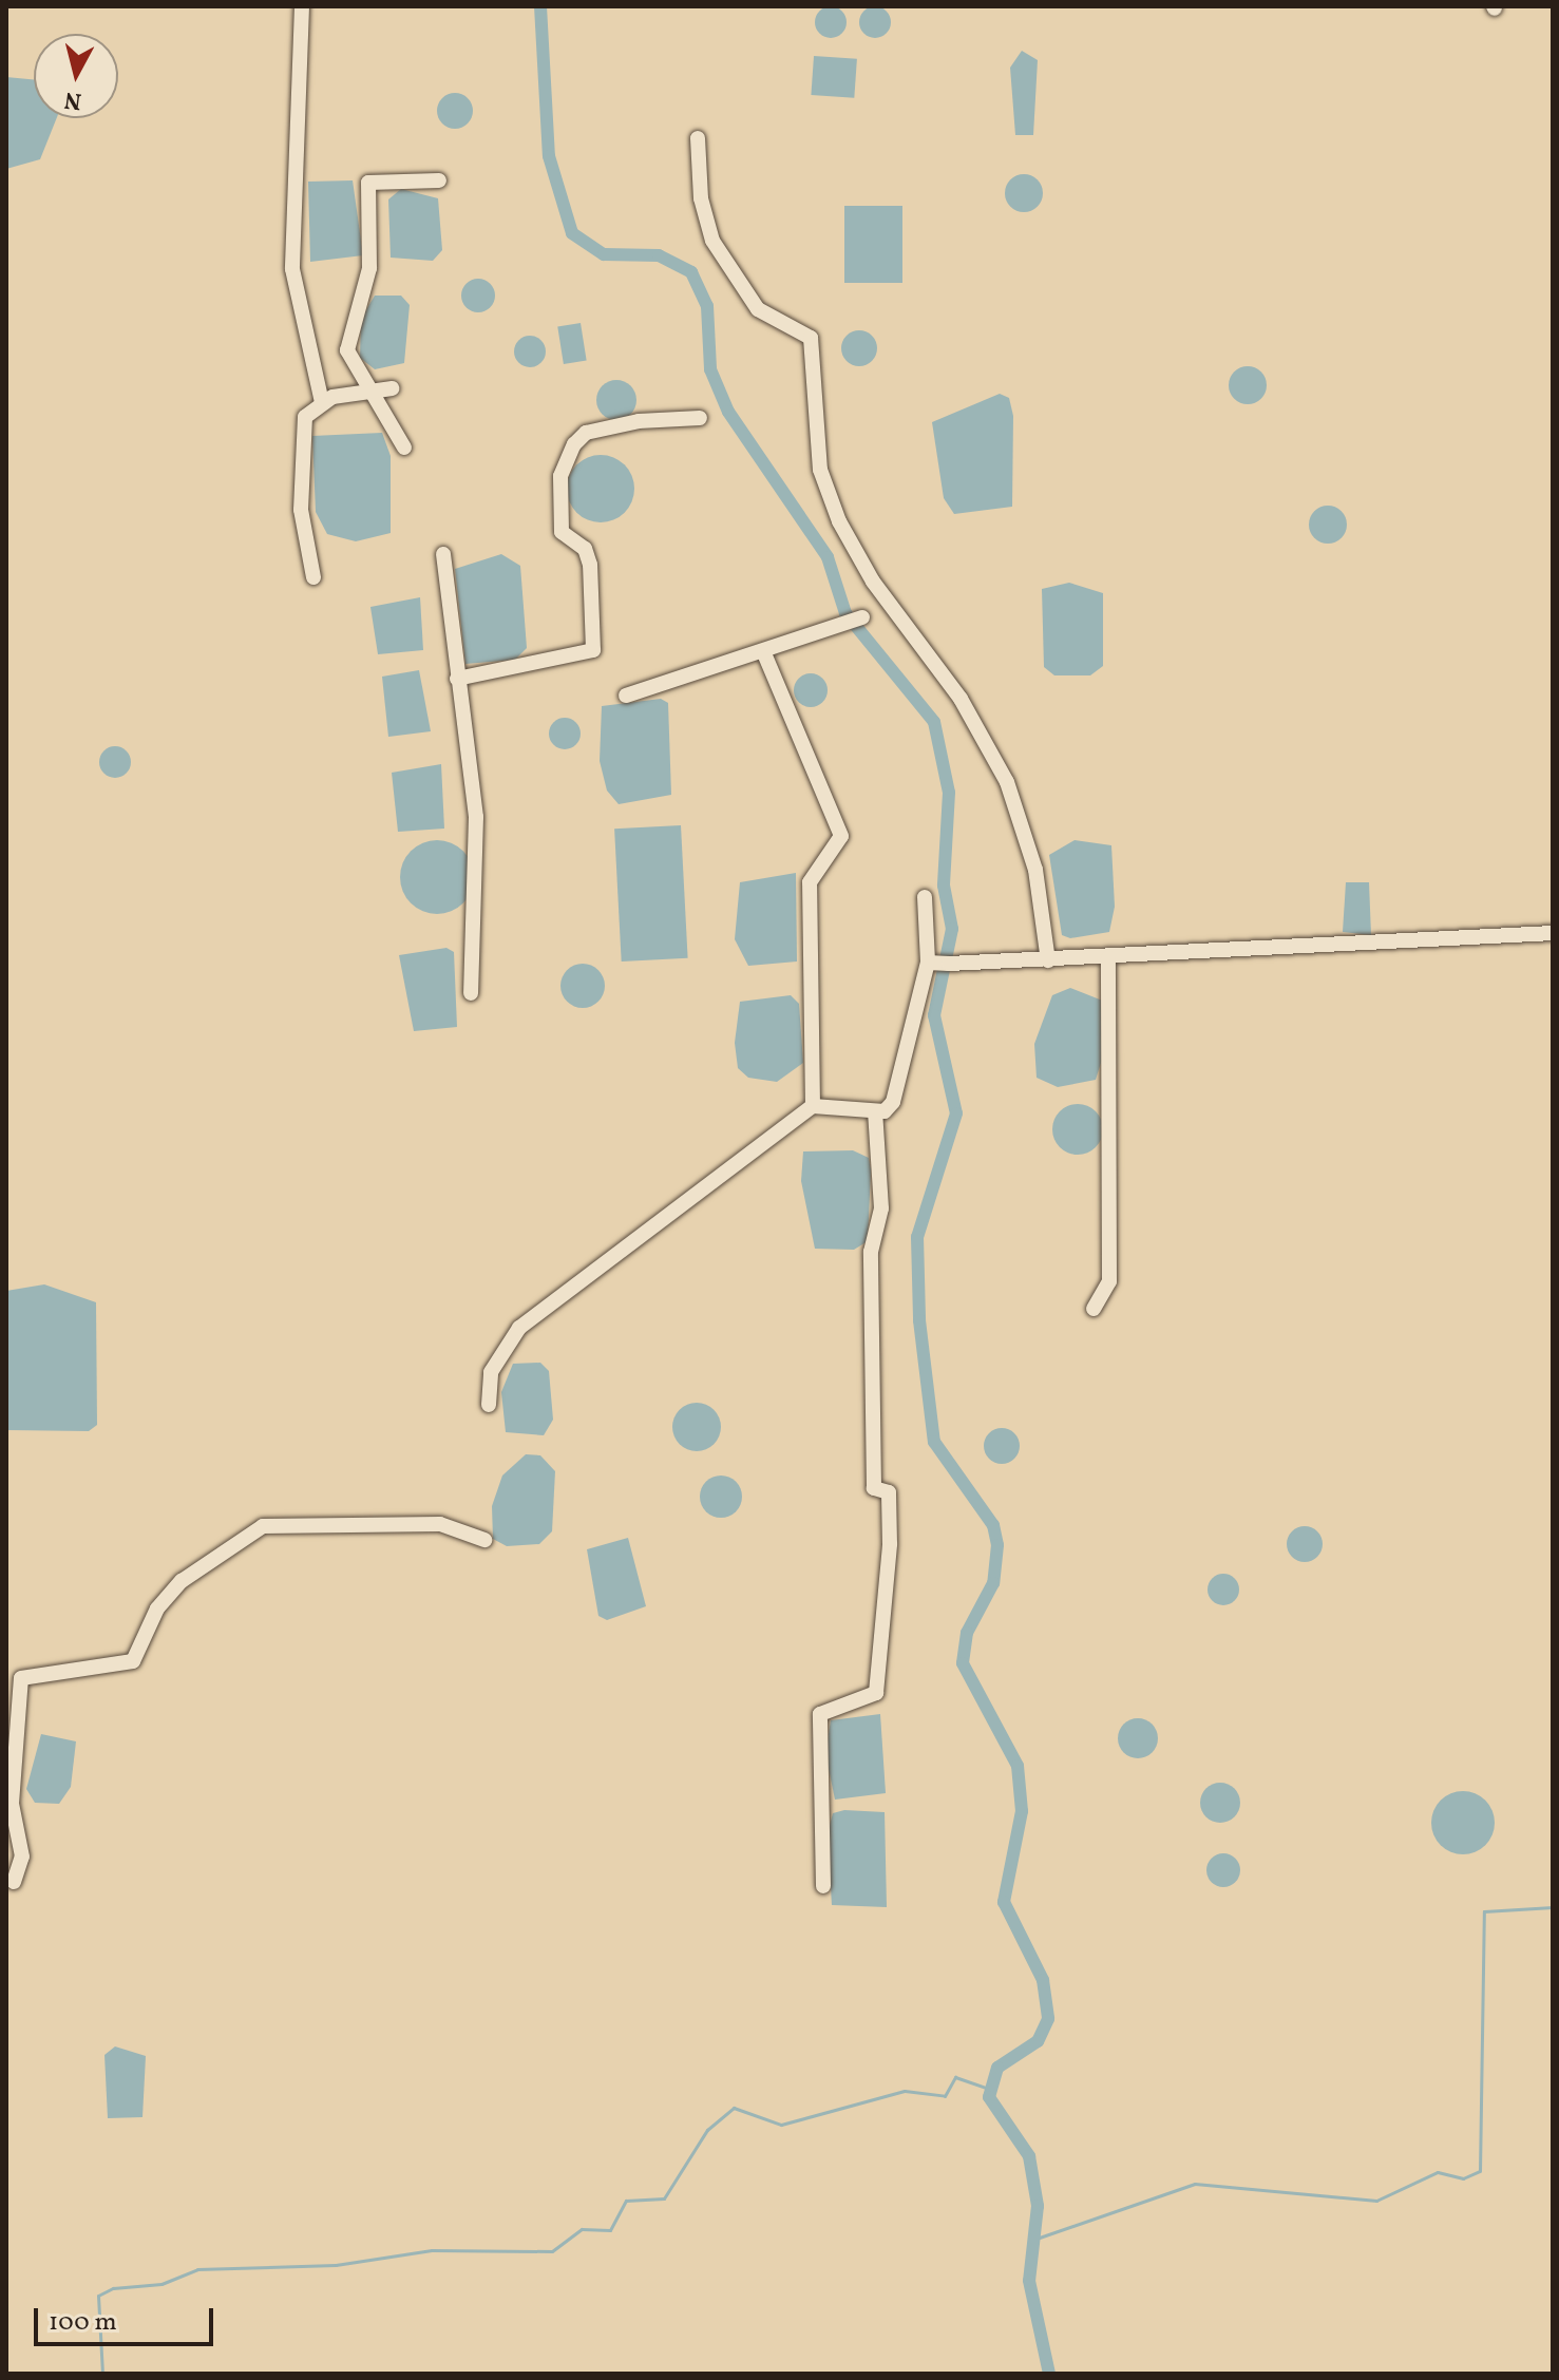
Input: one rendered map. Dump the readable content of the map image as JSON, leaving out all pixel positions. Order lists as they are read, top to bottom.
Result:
{
  "scale_bar": "100 m",
  "north": "bottom"
}
